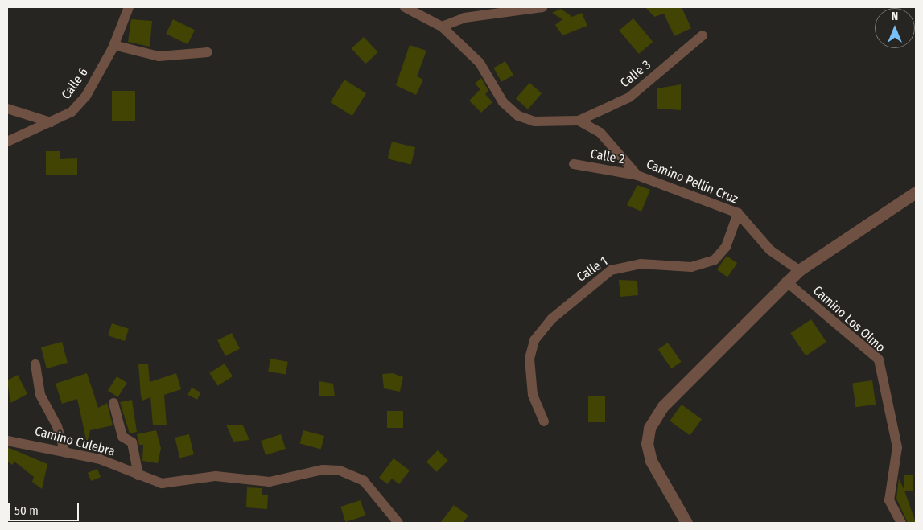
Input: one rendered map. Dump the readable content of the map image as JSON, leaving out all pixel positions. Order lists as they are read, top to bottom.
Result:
{
  "streets": {
    "street": [
      "Calle 3",
      "Calle 6",
      "Calle 2",
      "Camino Pellín Cruz",
      "Calle 1",
      "Camino Los Olmo",
      "Camino Culebra"
    ]
  },
  "crossings": [
    ["Calle 3", "Camino Pellín Cruz"],
    ["Calle 2", "Camino Pellín Cruz"],
    ["Camino Pellín Cruz", "Calle 1"]
  ],
  "scale_bar": "50 m",
  "north": "top"
}
